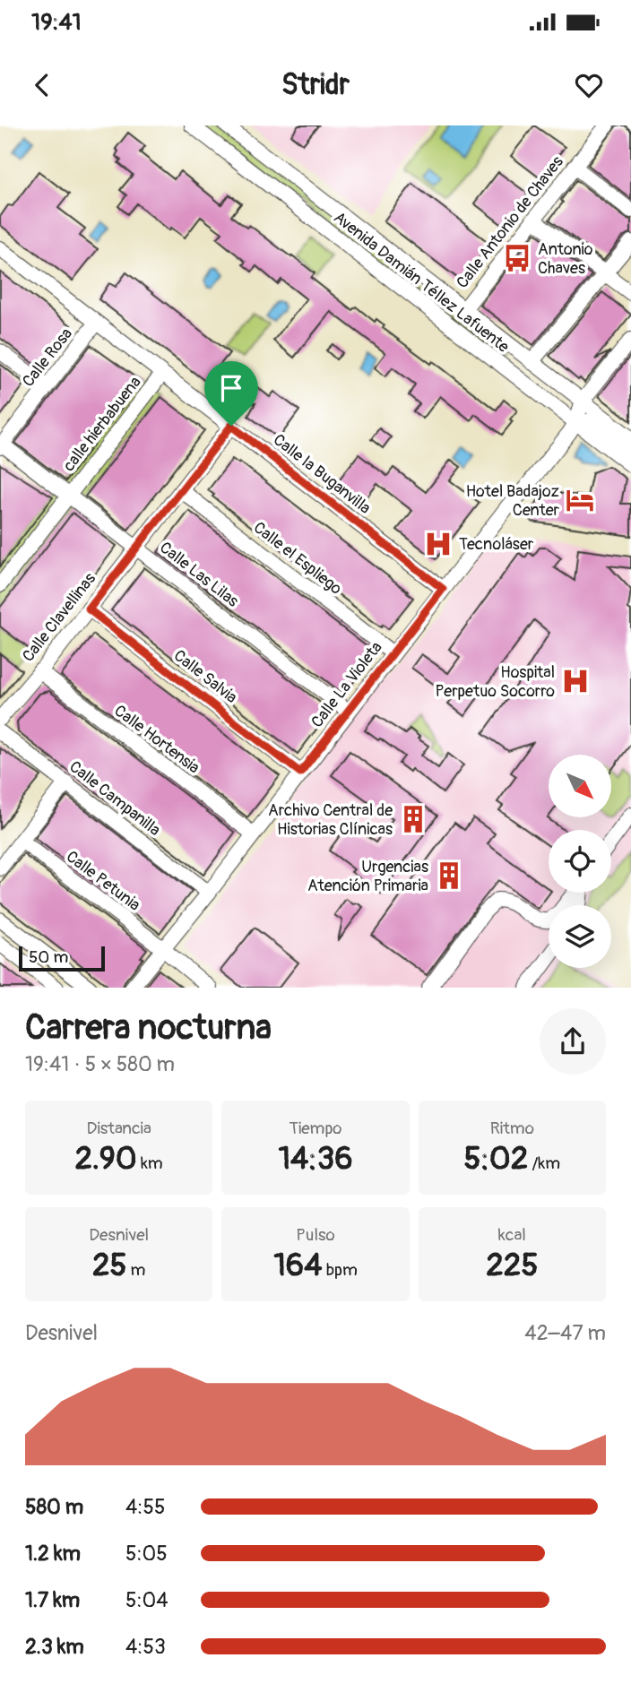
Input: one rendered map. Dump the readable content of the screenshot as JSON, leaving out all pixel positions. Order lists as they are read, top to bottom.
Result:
{
  "streets": {
    "street": [
      "Calle Antonio de Chaves",
      "Avenida Damián Téllez Lafuente",
      "Calle Rosa",
      "calle hierbabuena",
      "Calle la Buganvilla",
      "Calle el Espliego",
      "Calle Las Lilas",
      "Calle Clavellinas",
      "Calle Salvia",
      "Calle La Violeta",
      "Calle Hortensia",
      "Calle Campanilla",
      "Calle Petunia"
    ]
  },
  "crossings": [
    ["Calle Antonio de Chaves", "Avenida Damián Téllez Lafuente"],
    ["Avenida Damián Téllez Lafuente", "Calle La Violeta"],
    ["Calle Rosa", "Calle la Buganvilla"],
    ["Calle Rosa", "Calle Las Lilas"],
    ["calle hierbabuena", "Calle la Buganvilla"],
    ["calle hierbabuena", "Calle Las Lilas"],
    ["Calle la Buganvilla", "Calle Clavellinas"],
    ["Calle la Buganvilla", "Calle La Violeta"],
    ["Calle el Espliego", "Calle Clavellinas"],
    ["Calle el Espliego", "Calle La Violeta"],
    ["Calle Las Lilas", "Calle Clavellinas"],
    ["Calle Las Lilas", "Calle La Violeta"],
    ["Calle Clavellinas", "Calle Salvia"],
    ["Calle Clavellinas", "Calle Hortensia"],
    ["Calle Salvia", "Calle La Violeta"],
    ["Calle La Violeta", "Calle Hortensia"],
    ["Calle La Violeta", "Calle Campanilla"],
    ["Calle La Violeta", "Calle Petunia"]
  ],
  "places": {
    "bus stop": ["Antonio Chaves"],
    "hotel": ["Hotel Badajoz Center"],
    "hospital": ["Tecnoláser", "Hospital Perpetuo Socorro"],
    "building": ["Archivo Central de Historias Clínicas", "Urgencias Atención Primaria"]
  },
  "scale_bar": "50 m",
  "north": "bottom right",
  "page": {
    "status": "19:41",
    "header": "Stridr",
    "scale": "50 m",
    "heading": ["Carrera nocturna", "19:41 · 5 × 580 m"],
    "stats": [
      ["Distancia", "2.90 km"],
      ["Tiempo", "14:36"],
      ["Ritmo", "5:02 /km"],
      ["Desnivel", "25 m"],
      ["Pulso", "164 bpm"],
      ["kcal", "225"]
    ],
    "chart": ["Desnivel", "42–47 m"],
    "list": [
      {
        "name": "580 m",
        "note": "4:55"
      },
      {
        "name": "1.2 km",
        "note": "5:05"
      },
      {
        "name": "1.7 km",
        "note": "5:04"
      },
      {
        "name": "2.3 km",
        "note": "4:53"
      }
    ]
  }
}
